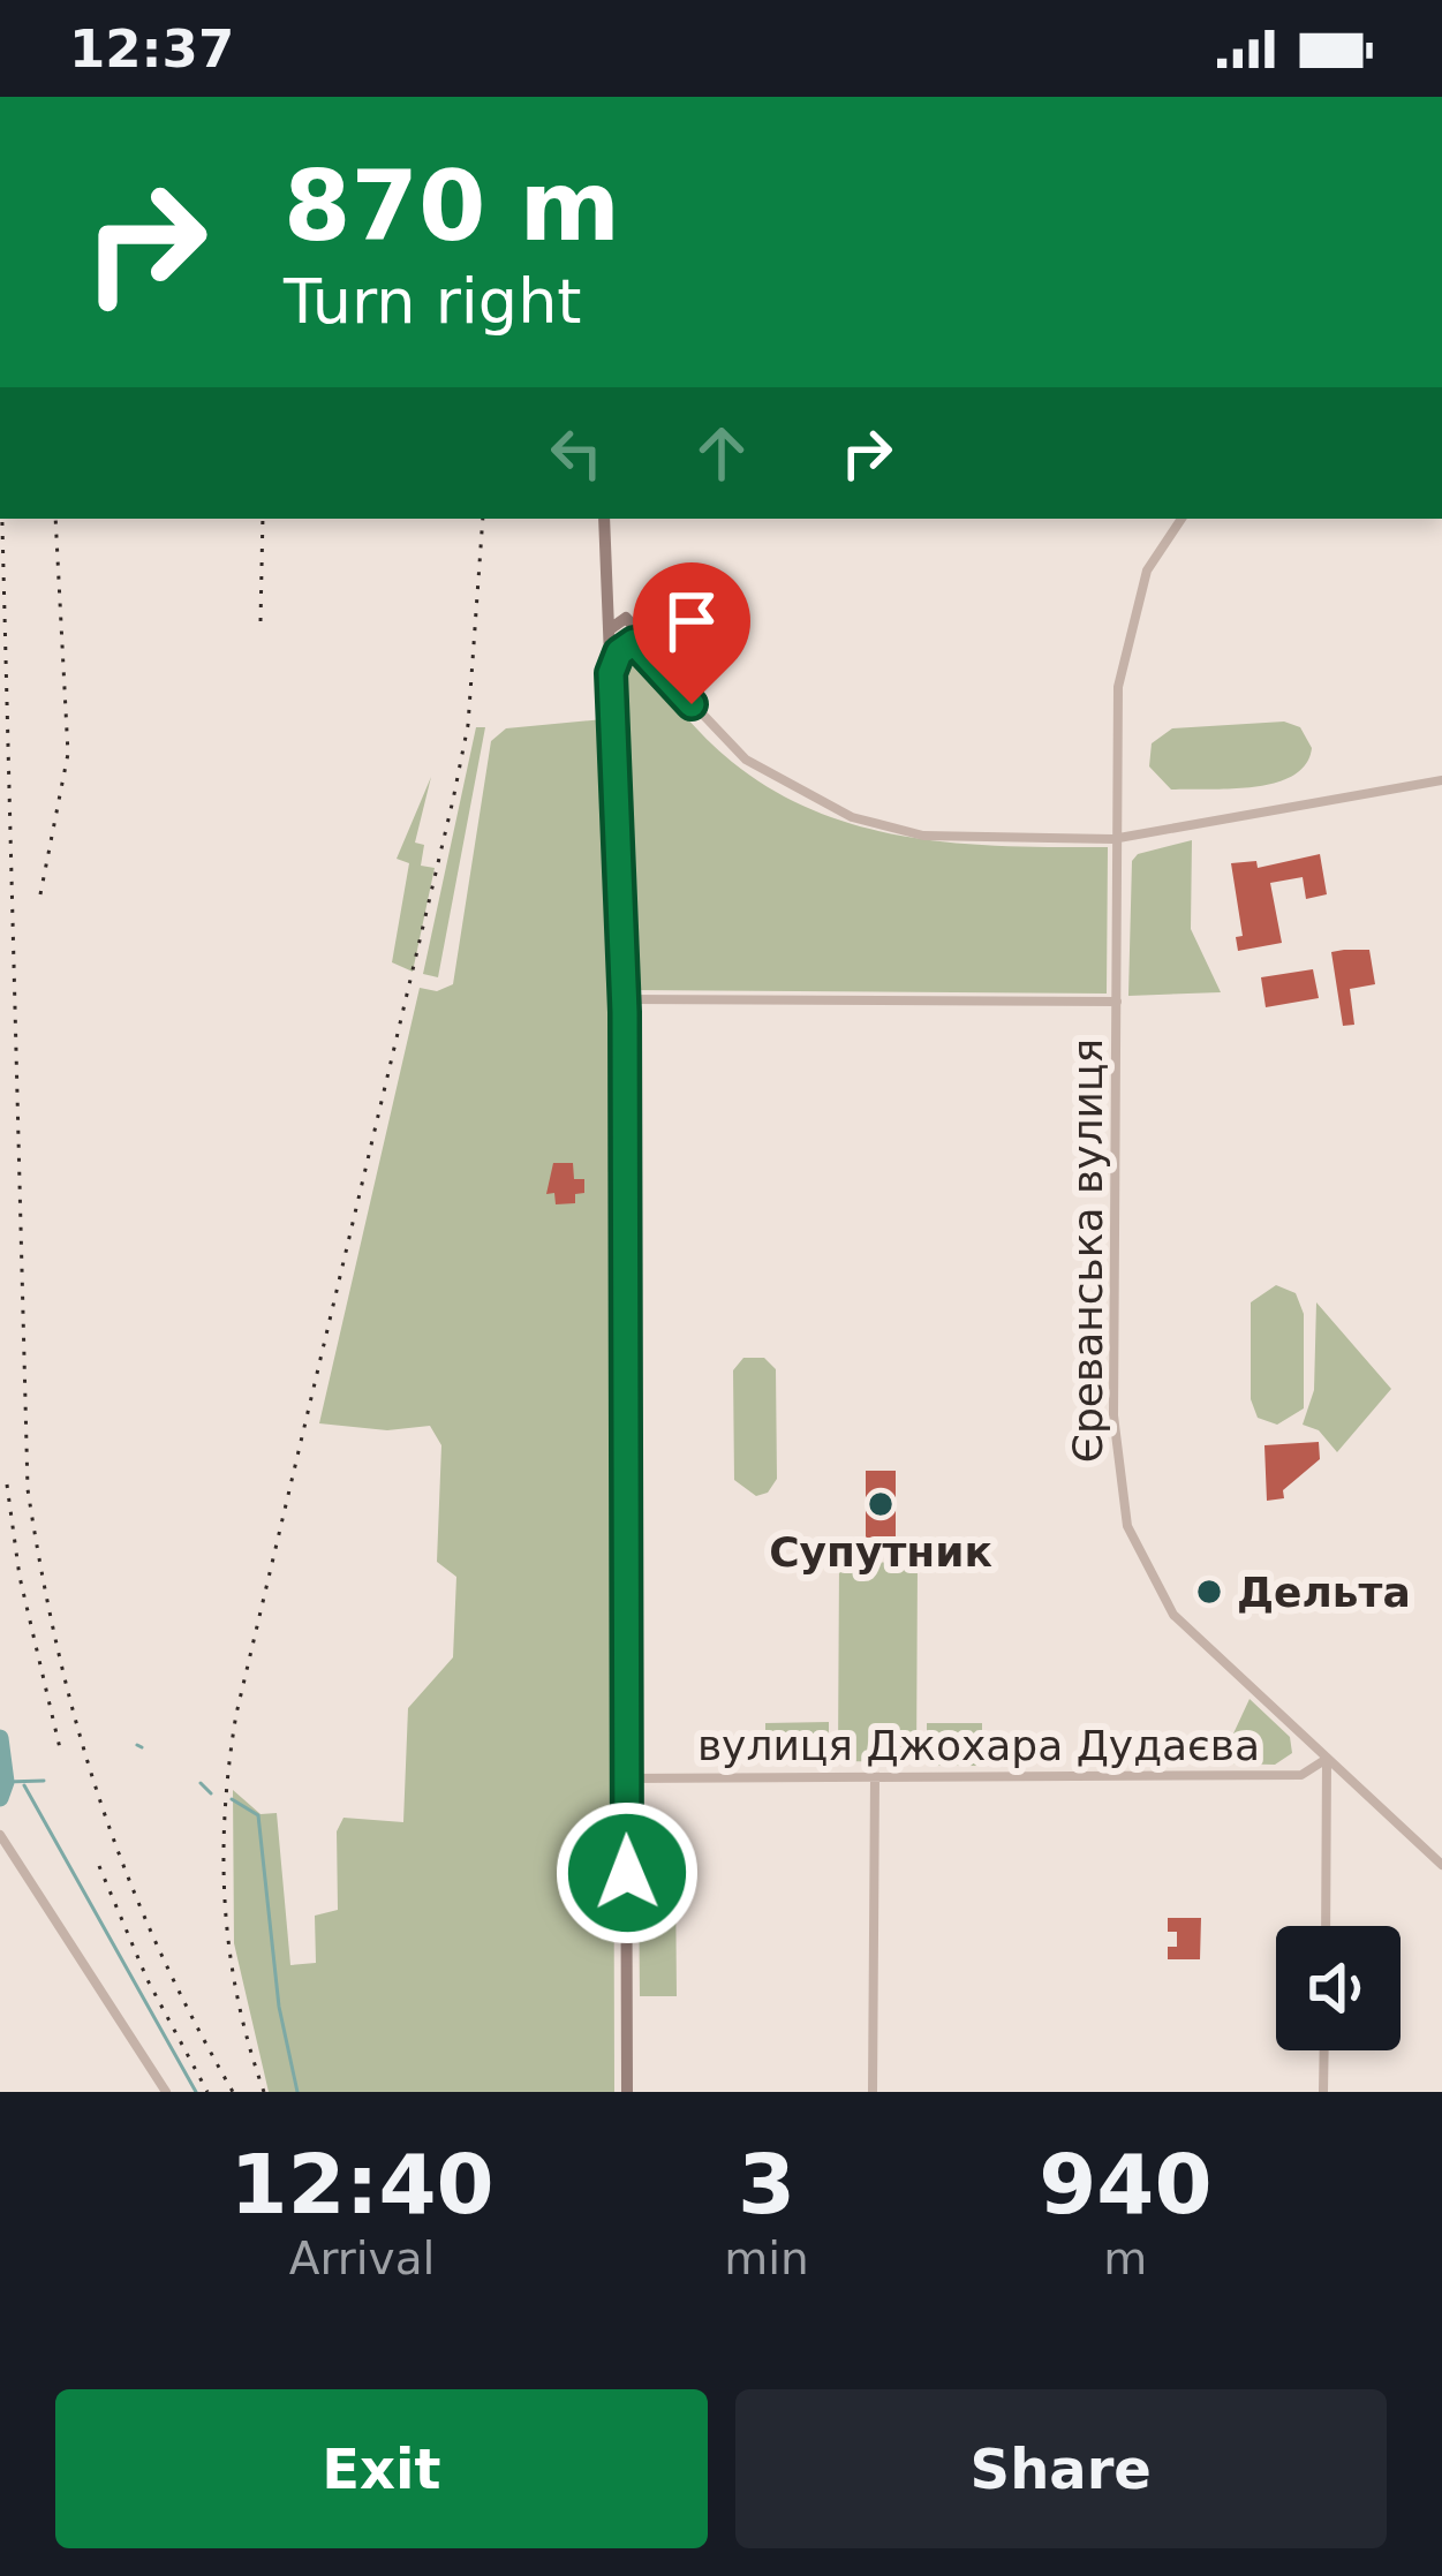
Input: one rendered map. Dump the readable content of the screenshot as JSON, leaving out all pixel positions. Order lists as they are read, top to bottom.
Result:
{
  "streets": {
    "street": ["Єреванська вулиця", "вулиця Джохара Дудаєва"]
  },
  "crossings": [
    ["Єреванська вулиця", "вулиця Джохара Дудаєва"]
  ],
  "places": ["Супутник", "Дельта"],
  "page": {
    "status": "12:37",
    "turn": ["870 m", "Turn right"],
    "eta": [
      "12:40",
      "Arrival",
      "3",
      "min",
      "940",
      "m"
    ],
    "buttons": ["Exit", "Share"]
  }
}
